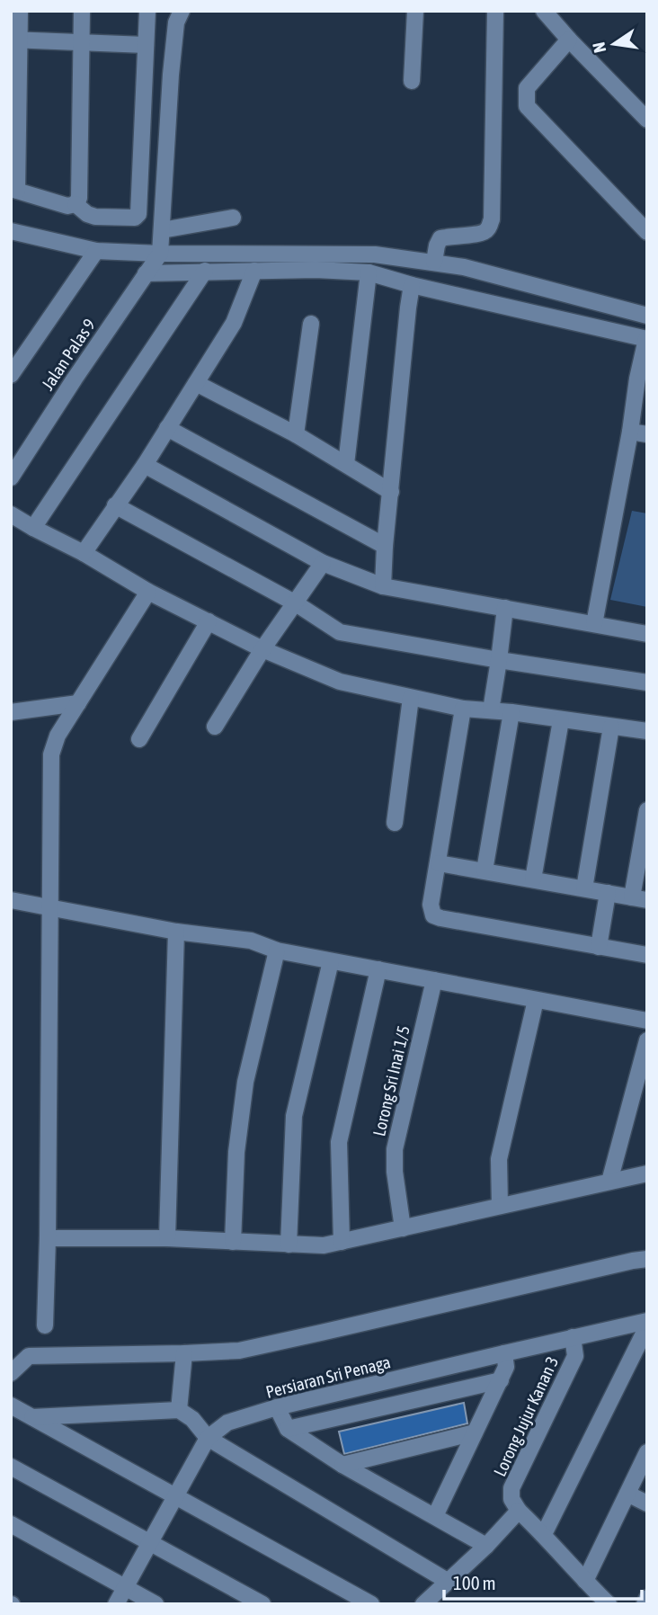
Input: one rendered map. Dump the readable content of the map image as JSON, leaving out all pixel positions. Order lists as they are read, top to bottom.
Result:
{
  "streets": {
    "street": [
      "Jalan Palas 9",
      "Lorong Sri Inai 1/5",
      "Persiaran Sri Penaga",
      "Lorong Jujur Kanan 3"
    ]
  },
  "crossings": [
    ["Persiaran Sri Penaga", "Lorong Jujur Kanan 3"]
  ],
  "scale_bar": "100 m",
  "north": "left"
}
